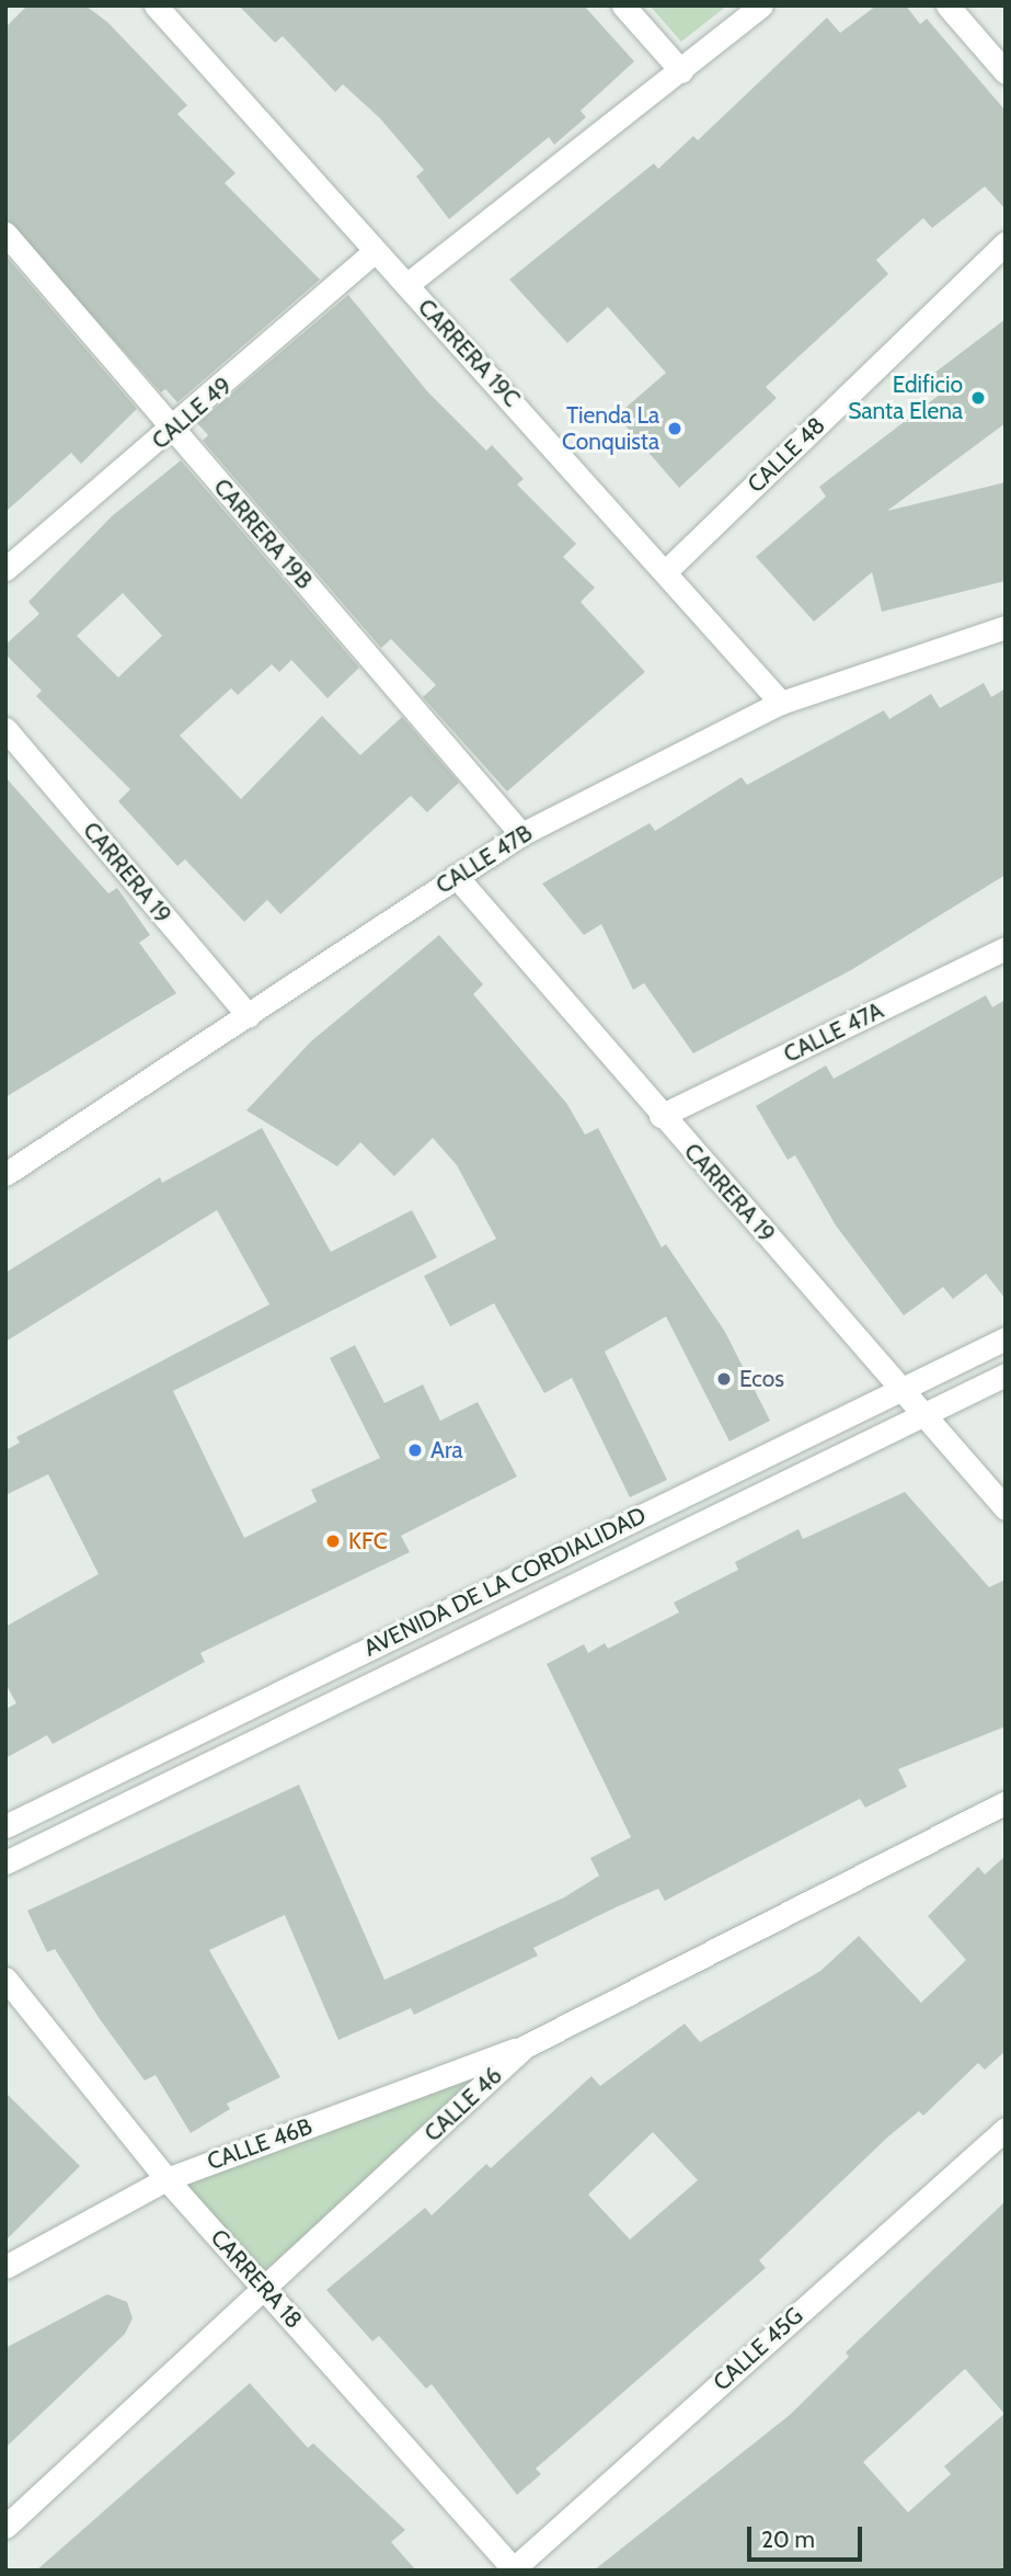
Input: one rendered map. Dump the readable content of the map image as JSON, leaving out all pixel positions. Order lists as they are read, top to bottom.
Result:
{
  "streets": {
    "street": [
      "CARRERA 19C",
      "CALLE 49",
      "CALLE 48",
      "CARRERA 19B",
      "CALLE 47B",
      "CARRERA 19",
      "CALLE 47A",
      "AVENIDA DE LA CORDIALIDAD",
      "CALLE 46",
      "CALLE 46B",
      "CARRERA 18",
      "CALLE 45G"
    ]
  },
  "crossings": [
    ["CARRERA 19C", "CALLE 49"],
    ["CARRERA 19C", "CALLE 48"],
    ["CARRERA 19C", "CALLE 47B"],
    ["CALLE 49", "CARRERA 19B"],
    ["CARRERA 19B", "CALLE 47B"],
    ["CALLE 47B", "CARRERA 19"],
    ["CARRERA 19", "CALLE 47A"],
    ["CARRERA 19", "AVENIDA DE LA CORDIALIDAD"],
    ["CALLE 46", "CALLE 46B"],
    ["CALLE 46", "CARRERA 18"],
    ["CALLE 46B", "CARRERA 18"],
    ["CARRERA 18", "CALLE 45G"]
  ],
  "places": [
    "Edificio Santa Elena",
    "Tienda La Conquista",
    "Ecos",
    "Ara",
    "KFC"
  ],
  "scale_bar": "20 m"
}
